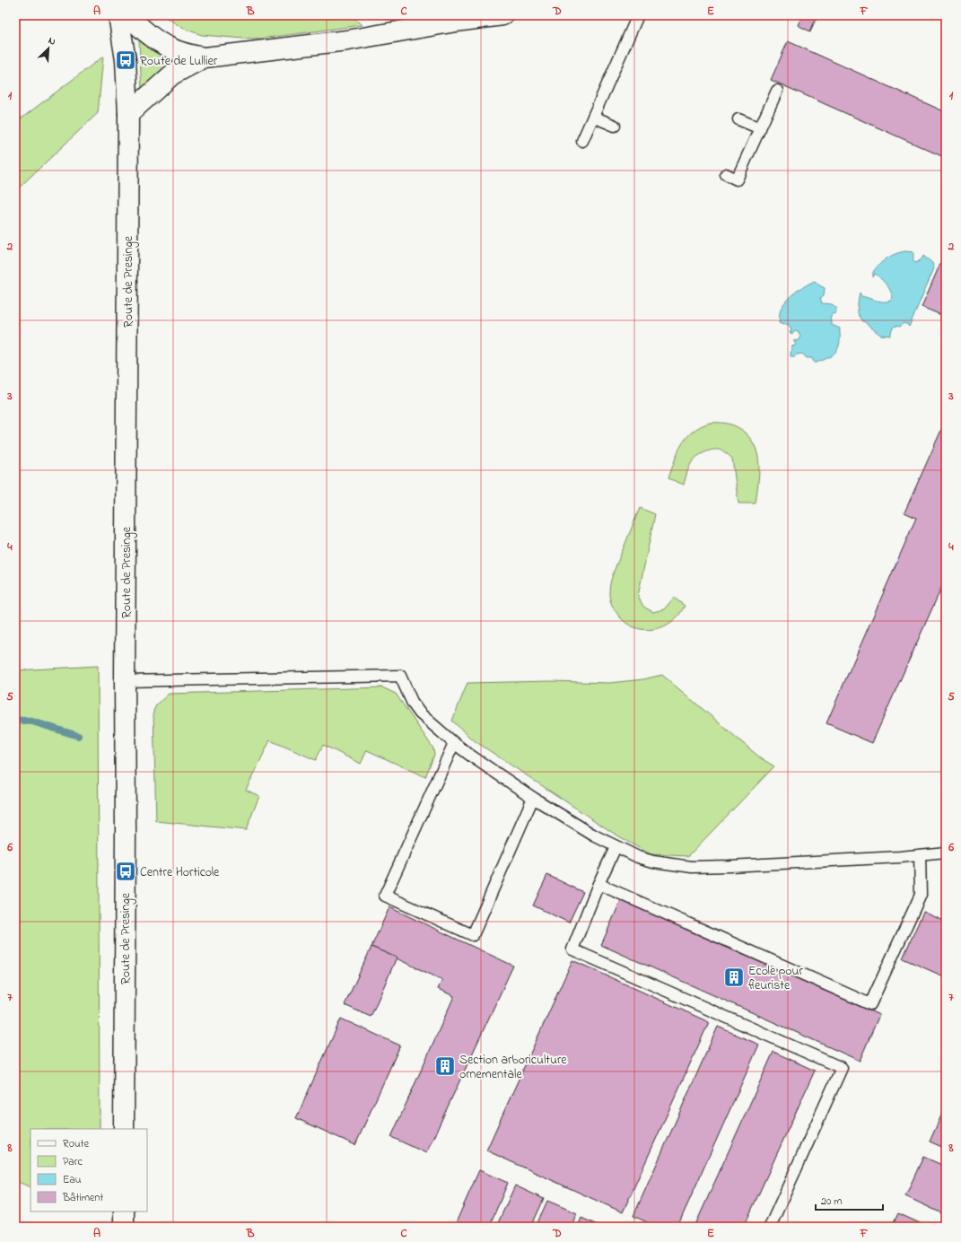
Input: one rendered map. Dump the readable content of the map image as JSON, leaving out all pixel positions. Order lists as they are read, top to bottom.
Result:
{
  "streets": {
    "street": ["Route de Presinge"]
  },
  "places": {
    "bus stop": ["Route de Lullier", "Centre Horticole"],
    "building": ["Ecole pour fleuriste", "Section arboriculture ornementale"]
  },
  "legend": [
    "Route",
    "Parc",
    "Eau",
    "Bâtiment"
  ],
  "scale_bar": "20 m",
  "north": "top right",
  "grid": {
    "columns": [
      "A",
      "B",
      "C",
      "D",
      "E",
      "F"
    ],
    "rows": [
      "1",
      "2",
      "3",
      "4",
      "5",
      "6",
      "7",
      "8"
    ]
  }
}
